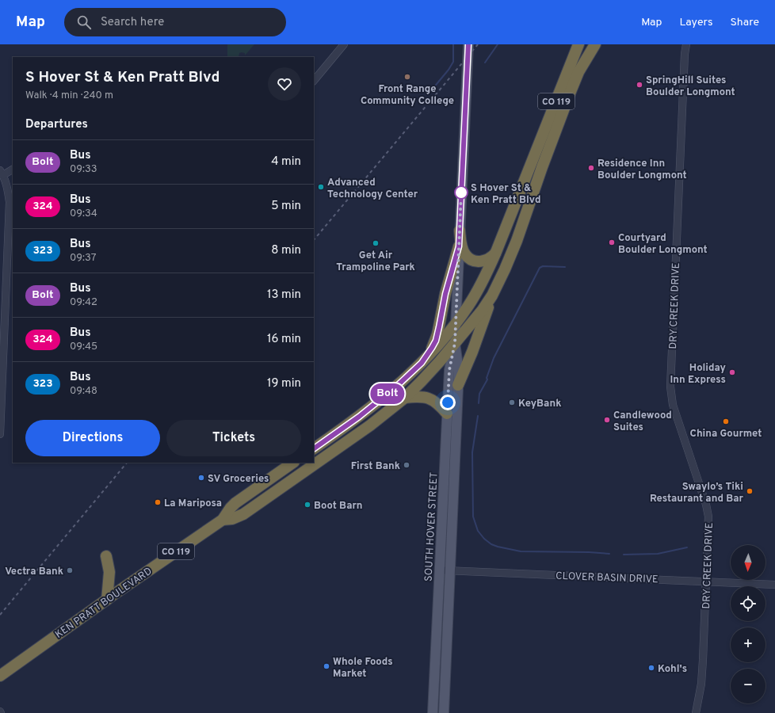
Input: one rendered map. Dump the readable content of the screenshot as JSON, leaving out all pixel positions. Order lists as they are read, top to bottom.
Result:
{
  "streets": {
    "highway": ["CO 119", "KEN PRATT BOULEVARD"],
    "main road": ["SOUTH HOVER STREET"],
    "street": ["DRY CREEK DRIVE", "CLOVER BASIN DRIVE"]
  },
  "crossings": [
    ["CO 119", "SOUTH HOVER STREET"],
    ["CO 119", "KEN PRATT BOULEVARD"],
    ["DRY CREEK DRIVE", "CLOVER BASIN DRIVE"],
    ["SOUTH HOVER STREET", "CLOVER BASIN DRIVE"],
    ["SOUTH HOVER STREET", "KEN PRATT BOULEVARD"]
  ],
  "places": [
    "Front Range Community College",
    "SpringHill Suites Boulder Longmont",
    "Residence Inn Boulder Longmont",
    "Advanced Technology Center",
    "S Hover St & Ken Pratt Blvd",
    "Courtyard Boulder Longmont",
    "Get Air Trampoline Park",
    "Holiday Inn Express",
    "KeyBank",
    "Candlewood Suites",
    "China Gourmet",
    "First Bank",
    "SV Groceries",
    "Swaylo’s Tiki Restaurant and Bar",
    "La Mariposa",
    "Boot Barn",
    "Vectra Bank",
    "Whole Foods Market",
    "Kohl's"
  ],
  "lines": ["bus line Bolt"],
  "north": "bottom",
  "page": {
    "header": "Map",
    "search": "Search here",
    "nav": ["Map", "Layers", "Share"],
    "on_map": "Bolt",
    "heading": [
      ["S Hover St & Ken Pratt Blvd", "Walk · 4 min · 240 m"],
      "Departures"
    ],
    "list": [
      {
        "mark": "Bolt",
        "name": "Bus",
        "note": "09:33",
        "value": "4 min"
      },
      {
        "mark": "324",
        "name": "Bus",
        "note": "09:34",
        "value": "5 min"
      },
      {
        "mark": "323",
        "name": "Bus",
        "note": "09:37",
        "value": "8 min"
      },
      {
        "mark": "Bolt",
        "name": "Bus",
        "note": "09:42",
        "value": "13 min"
      },
      {
        "mark": "324",
        "name": "Bus",
        "note": "09:45",
        "value": "16 min"
      },
      {
        "mark": "323",
        "name": "Bus",
        "note": "09:48",
        "value": "19 min"
      }
    ],
    "buttons": ["Directions", "Tickets"],
    "map_buttons": ["+", "−"]
  }
}
